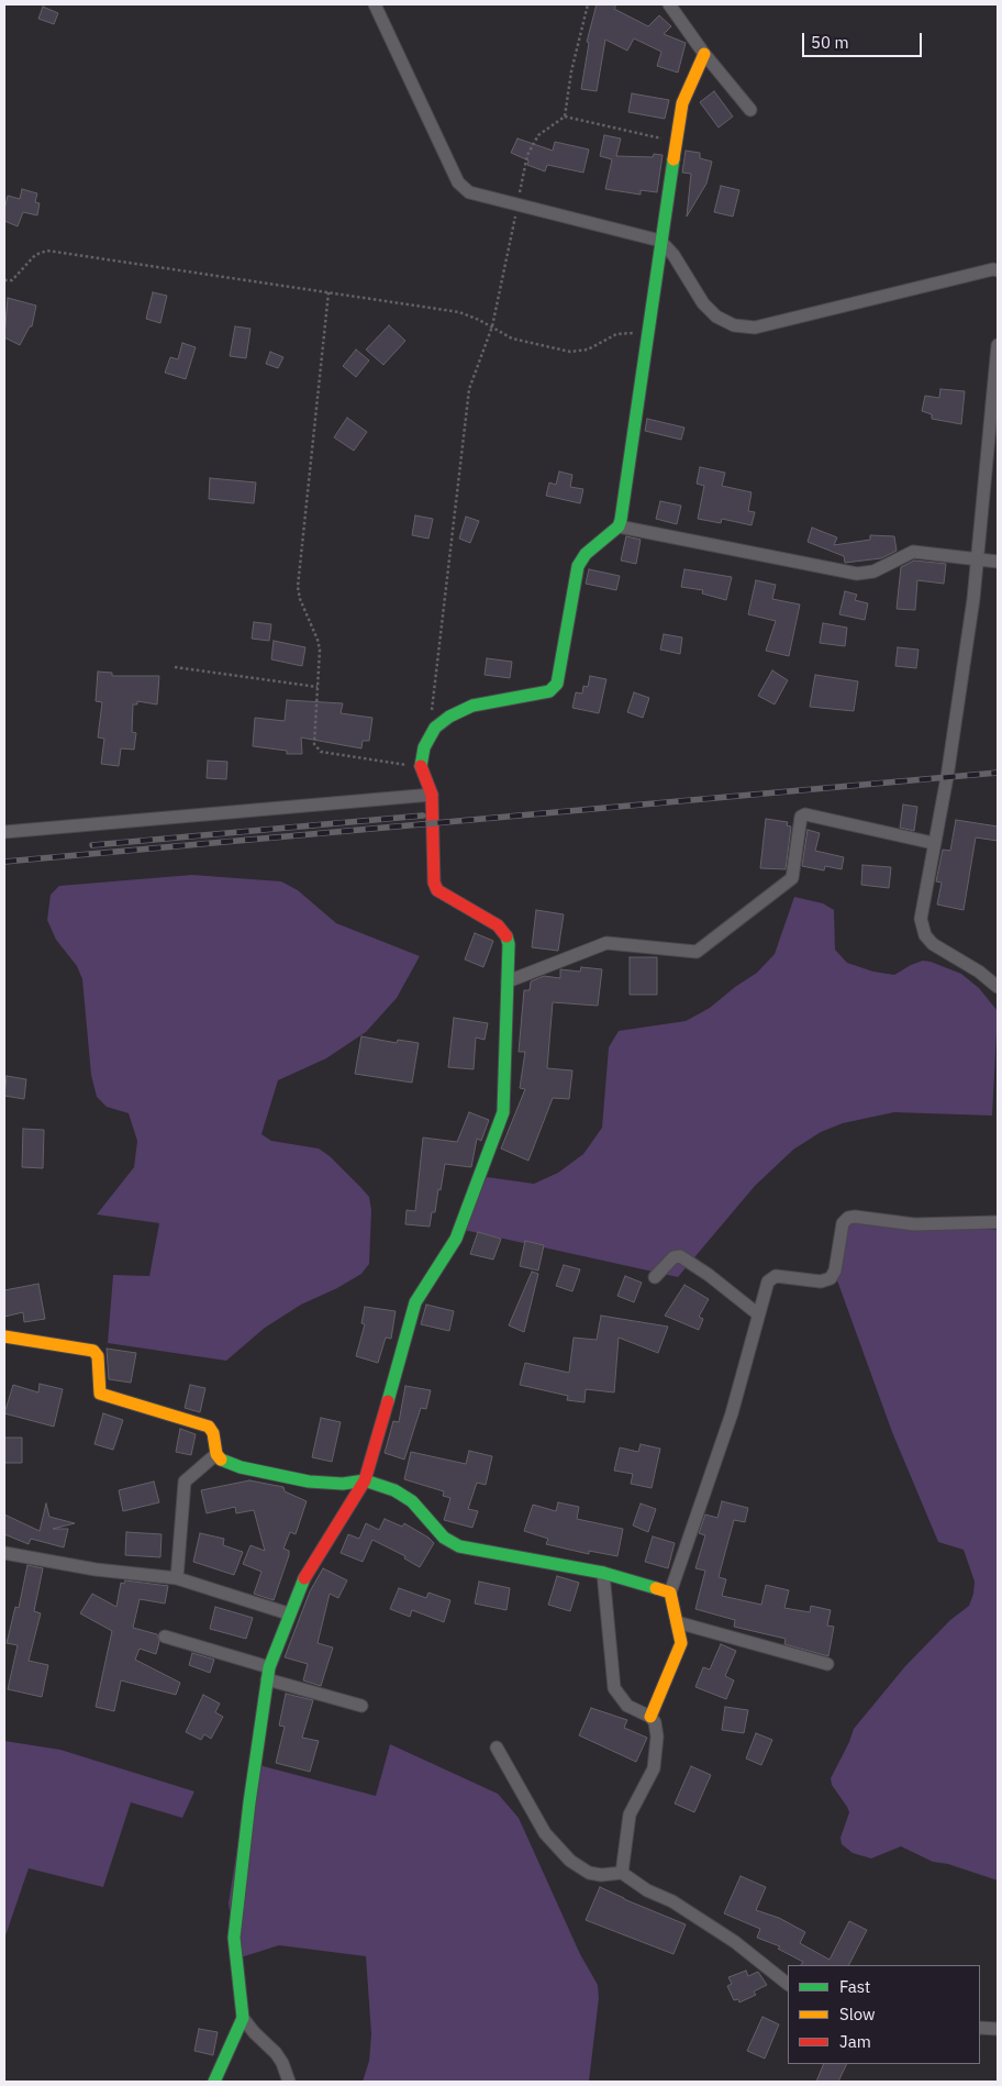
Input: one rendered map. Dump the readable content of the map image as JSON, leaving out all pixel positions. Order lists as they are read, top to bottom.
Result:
{
  "legend": ["Fast", "Slow", "Jam"],
  "scale_bar": "50 m"
}
